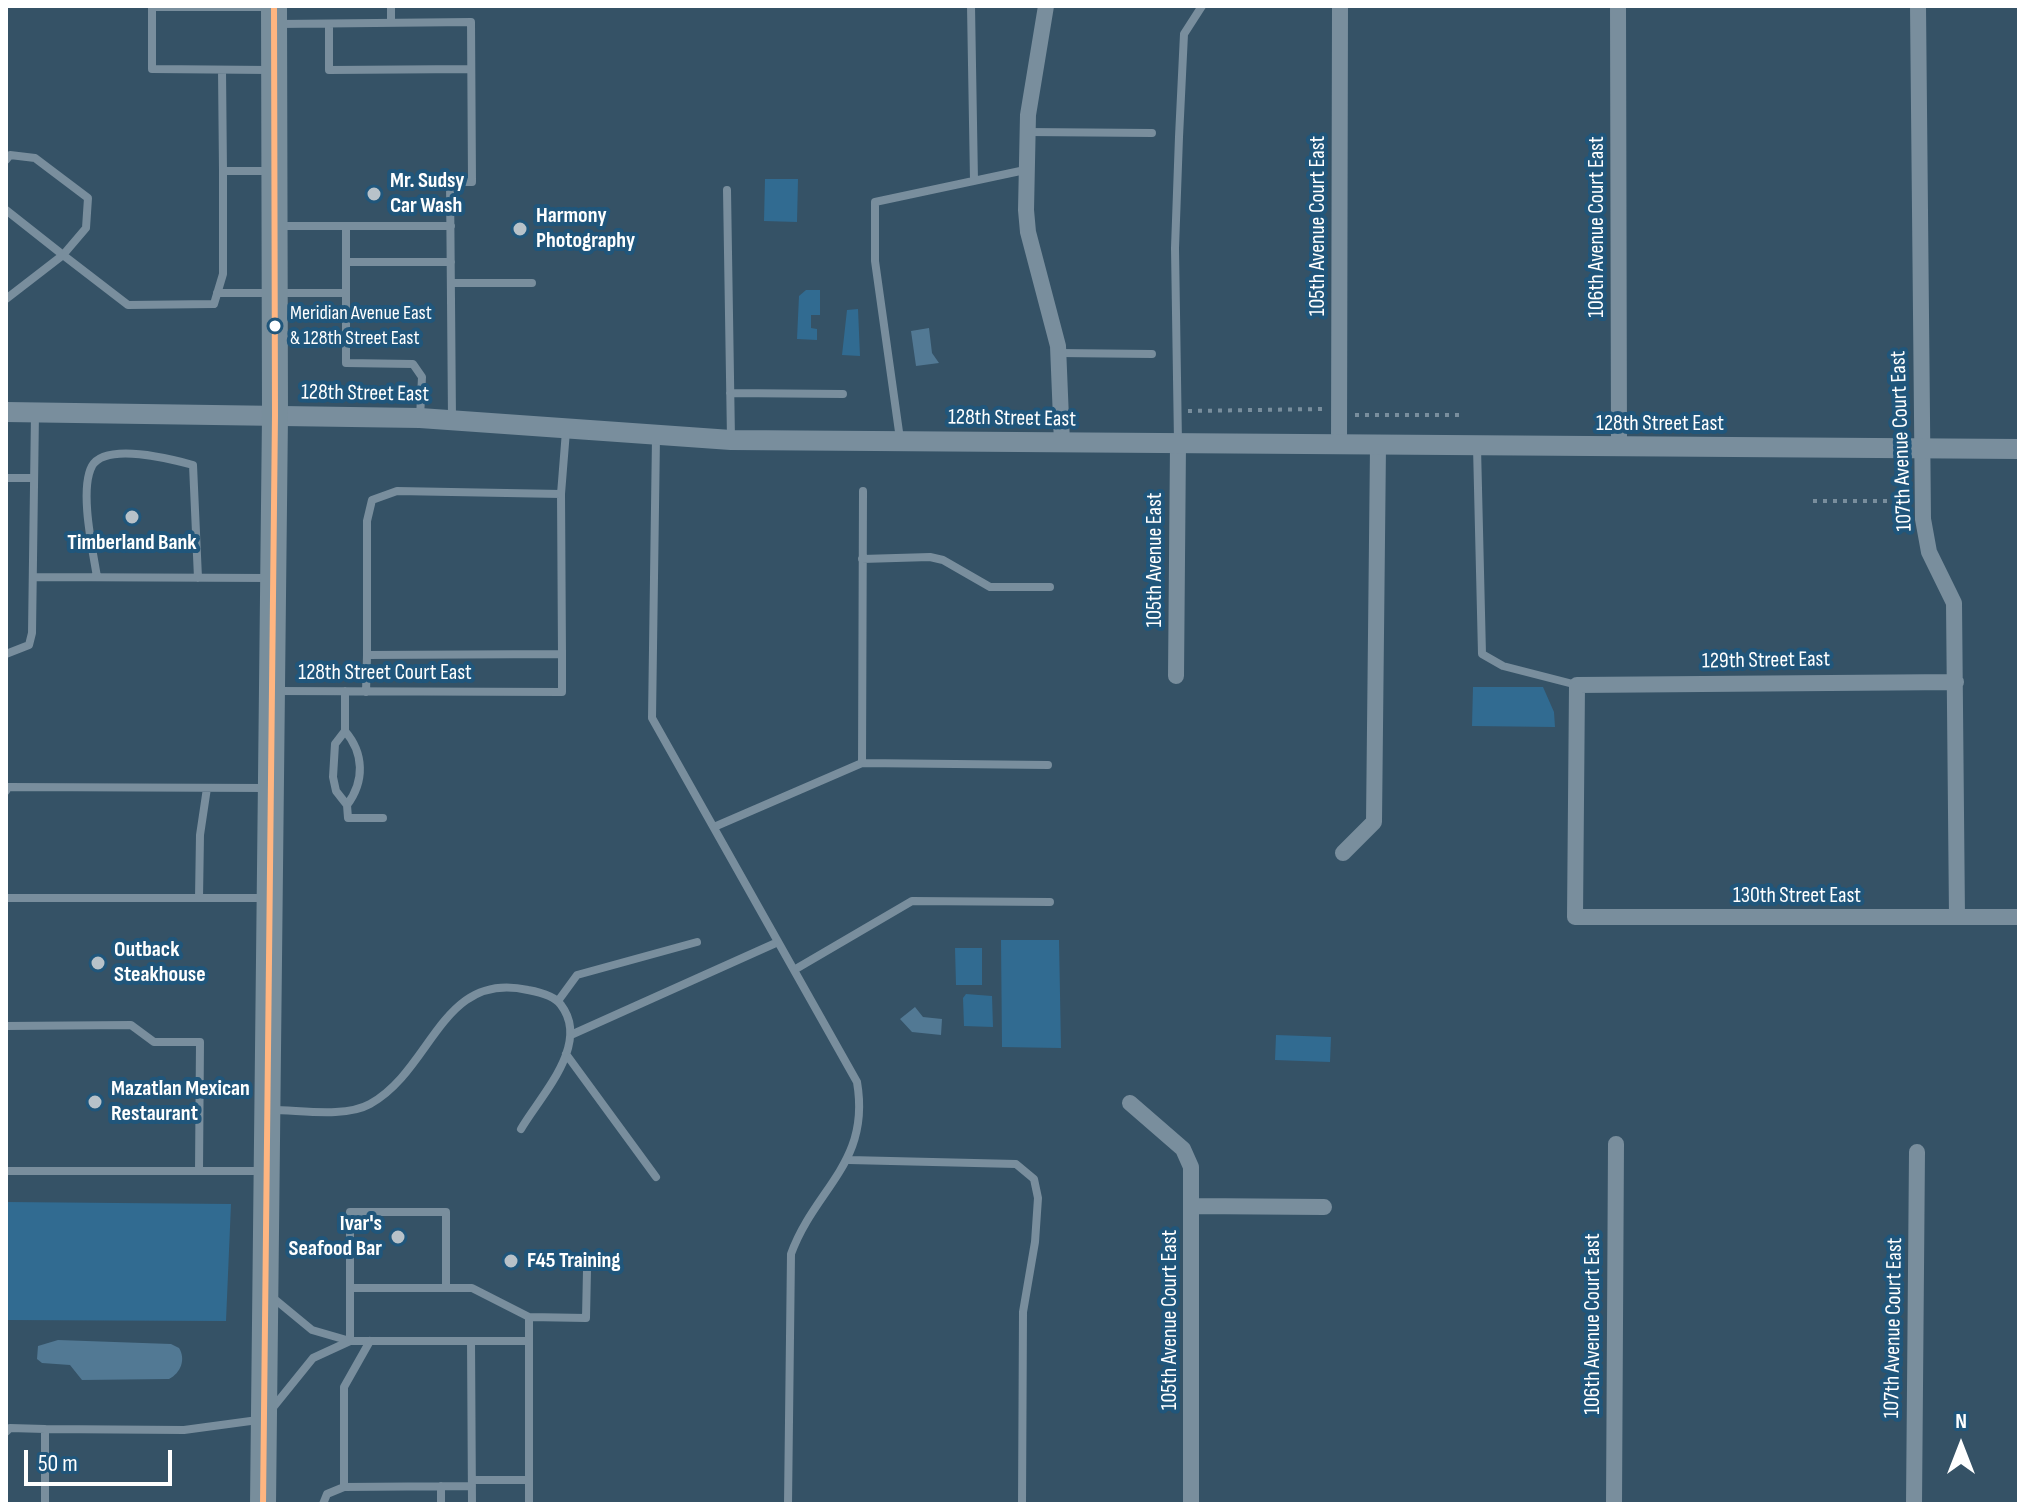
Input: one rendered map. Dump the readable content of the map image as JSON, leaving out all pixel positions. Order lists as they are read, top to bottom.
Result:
{
  "streets": {
    "street": [
      "105th Avenue Court East",
      "106th Avenue Court East",
      "128th Street East",
      "107th Avenue Court East",
      "105th Avenue East",
      "129th Street East",
      "130th Street East"
    ],
    "lane": ["128th Street Court East"]
  },
  "crossings": [
    ["105th Avenue Court East", "128th Street East"],
    ["106th Avenue Court East", "128th Street East"],
    ["128th Street East", "107th Avenue Court East"],
    ["128th Street East", "105th Avenue East"],
    ["107th Avenue Court East", "129th Street East"],
    ["107th Avenue Court East", "130th Street East"],
    ["129th Street East", "130th Street East"]
  ],
  "places": [
    "Mr. Sudsy Car Wash",
    "Harmony Photography",
    "Meridian Avenue East & 128th Street East",
    "Timberland Bank",
    "Outback Steakhouse",
    "Mazatlan Mexican Restaurant",
    "Ivar's Seafood Bar",
    "F45 Training"
  ],
  "scale_bar": "50 m",
  "north": "top"
}
